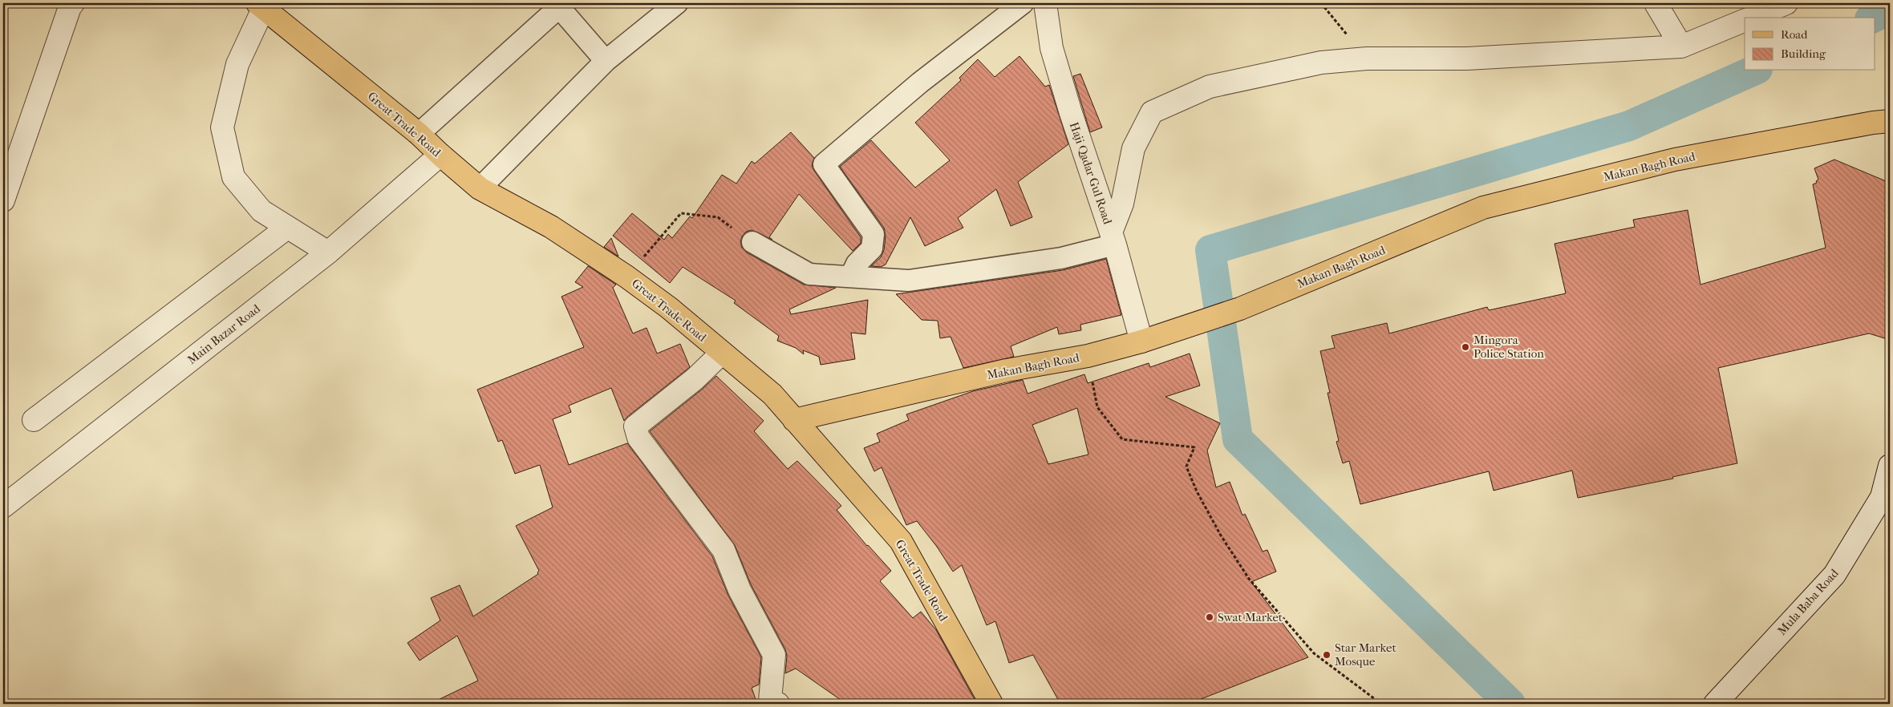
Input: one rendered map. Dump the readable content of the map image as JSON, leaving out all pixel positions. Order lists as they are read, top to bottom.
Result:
{
  "streets": {
    "main road": ["Great Trade Road", "Makan Bagh Road"],
    "street": ["Haji Qadar Gul Road", "Main Bazar Road", "Mula Baba Road"]
  },
  "crossings": [
    ["Great Trade Road", "Makan Bagh Road"],
    ["Great Trade Road", "Main Bazar Road"],
    ["Makan Bagh Road", "Haji Qadar Gul Road"]
  ],
  "places": ["Mingora Police Station", "Swat Market", "Star Market Mosque"],
  "legend": ["Road", "Building"]
}
